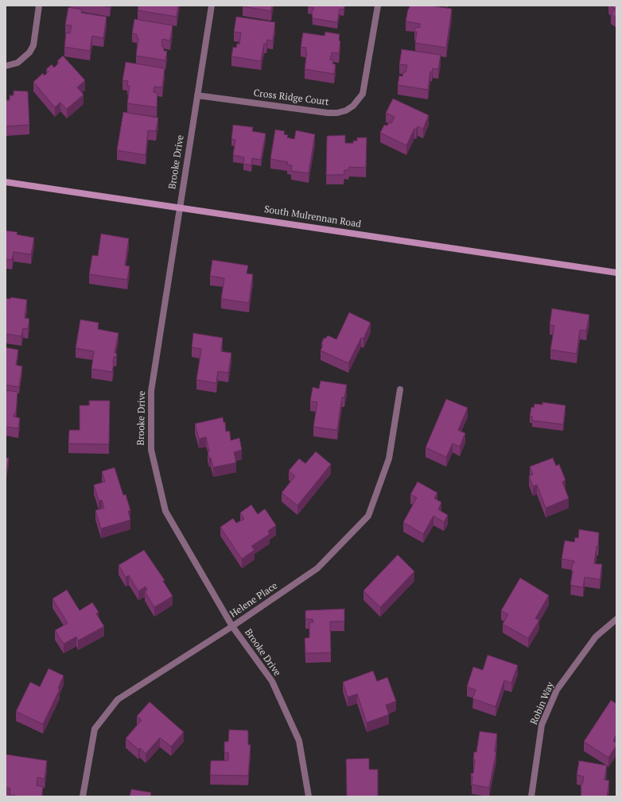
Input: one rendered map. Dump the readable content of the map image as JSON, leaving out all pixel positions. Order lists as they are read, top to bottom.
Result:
{
  "streets": {
    "street": [
      "Cross Ridge Court",
      "Brooke Drive",
      "South Mulrennan Road",
      "Helene Place",
      "Robin Way"
    ]
  },
  "crossings": [
    ["Cross Ridge Court", "Brooke Drive"],
    ["Brooke Drive", "South Mulrennan Road"],
    ["Brooke Drive", "Helene Place"]
  ]
}
